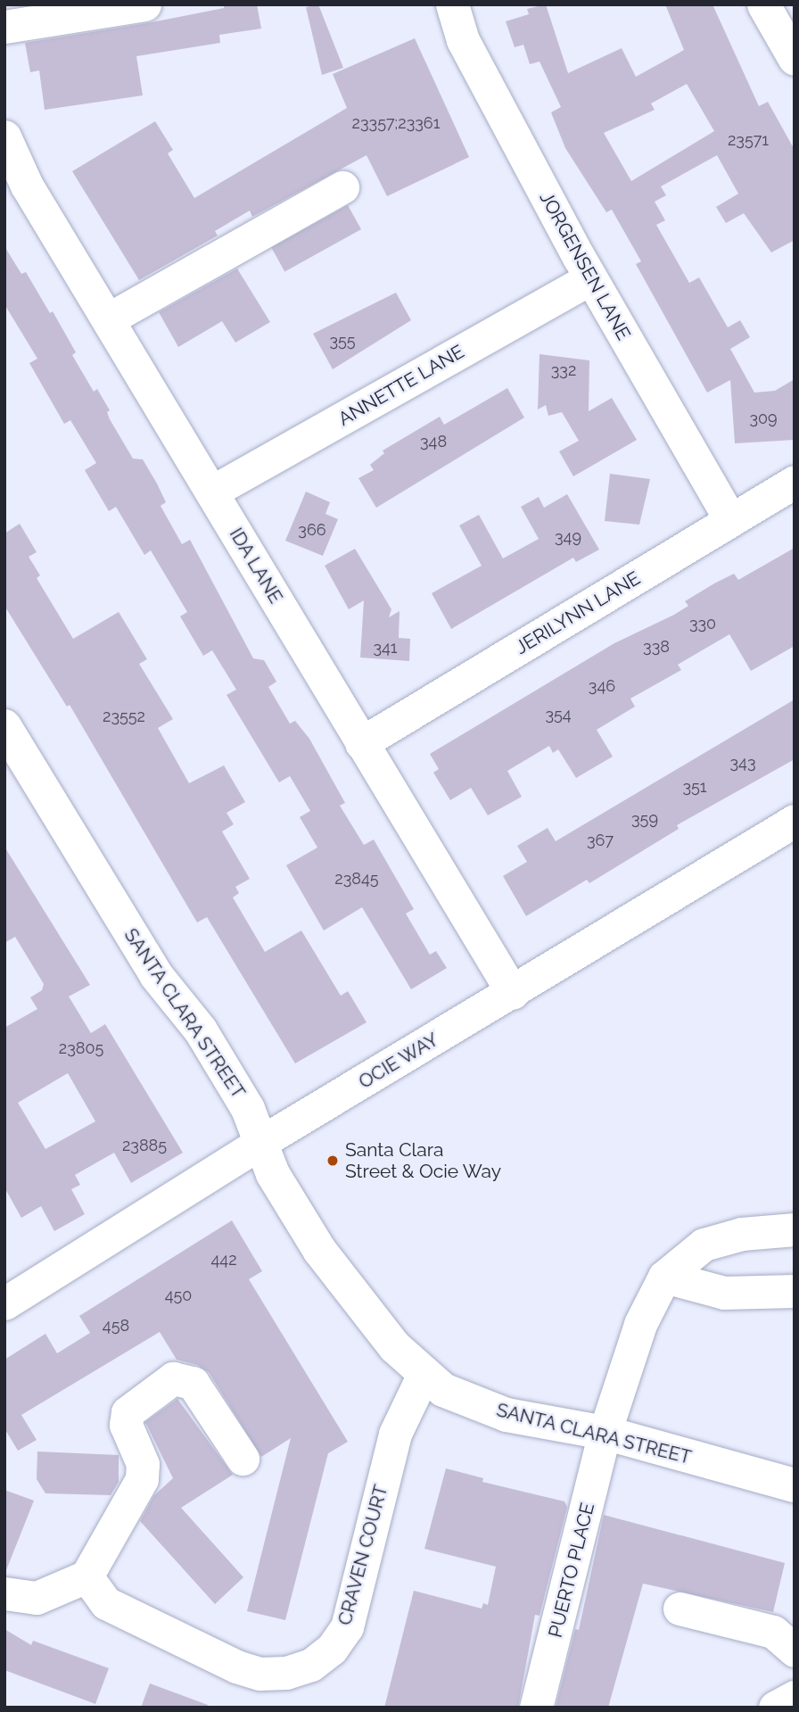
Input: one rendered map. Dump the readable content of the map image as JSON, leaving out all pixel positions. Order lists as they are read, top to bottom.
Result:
{
  "streets": {
    "main road": ["SANTA CLARA STREET"],
    "street": [
      "JORGENSEN LANE",
      "ANNETTE LANE",
      "IDA LANE",
      "JERILYNN LANE",
      "OCIE WAY",
      "CRAVEN COURT",
      "PUERTO PLACE"
    ]
  },
  "crossings": [
    ["JORGENSEN LANE", "ANNETTE LANE"],
    ["JORGENSEN LANE", "JERILYNN LANE"],
    ["ANNETTE LANE", "IDA LANE"],
    ["IDA LANE", "JERILYNN LANE"],
    ["IDA LANE", "OCIE WAY"],
    ["SANTA CLARA STREET", "OCIE WAY"],
    ["SANTA CLARA STREET", "CRAVEN COURT"],
    ["SANTA CLARA STREET", "PUERTO PLACE"]
  ],
  "places": ["Santa Clara Street & Ocie Way"],
  "house_numbers": [
    "23357;23361",
    "23571",
    "355",
    "332",
    "309",
    "348",
    "366",
    "349",
    "330",
    "338",
    "341",
    "346",
    "354",
    "23552",
    "343",
    "351",
    "359",
    "367",
    "23845",
    "23805",
    "23885",
    "442",
    "450",
    "458"
  ]
}
